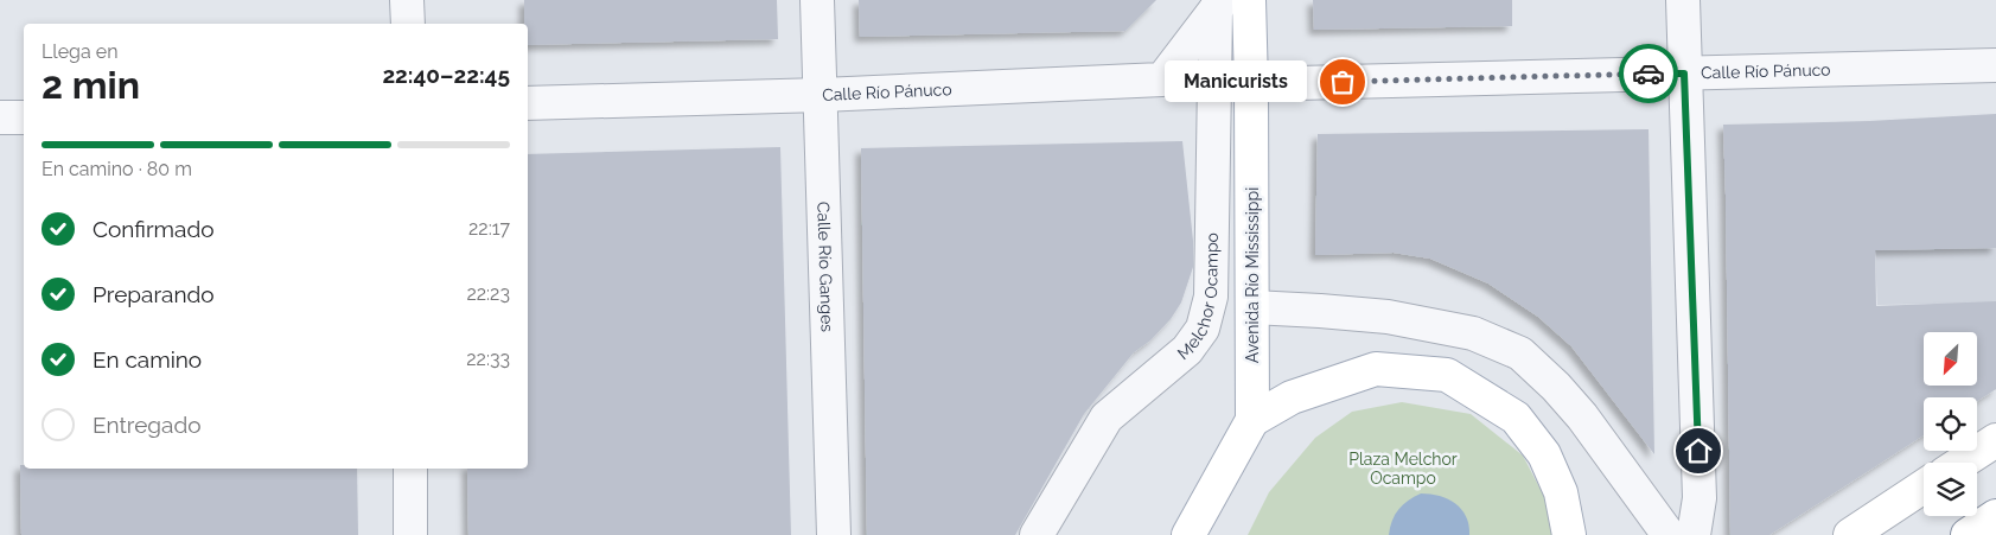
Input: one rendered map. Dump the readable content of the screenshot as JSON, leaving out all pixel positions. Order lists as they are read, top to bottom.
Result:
{
  "streets": {
    "main road": ["Avenida Río Mississippi"],
    "street": ["Calle Río Pánuco", "Calle Río Ganges", "Melchor Ocampo"]
  },
  "crossings": [
    ["Calle Río Pánuco", "Calle Río Ganges"],
    ["Calle Río Pánuco", "Avenida Río Mississippi"],
    ["Calle Río Pánuco", "Melchor Ocampo"]
  ],
  "parks": ["Plaza Melchor Ocampo"],
  "places": ["Manicurists"],
  "north": "bottom left",
  "page": {
    "heading": ["2 min", "Llega en", "22:40–22:45"],
    "bubble": "Manicurists",
    "bar": "En camino · 80 m",
    "list": [
      ["Confirmado", "22:17"],
      ["Preparando", "22:23"],
      ["En camino", "22:33"],
      "Entregado"
    ]
  }
}
